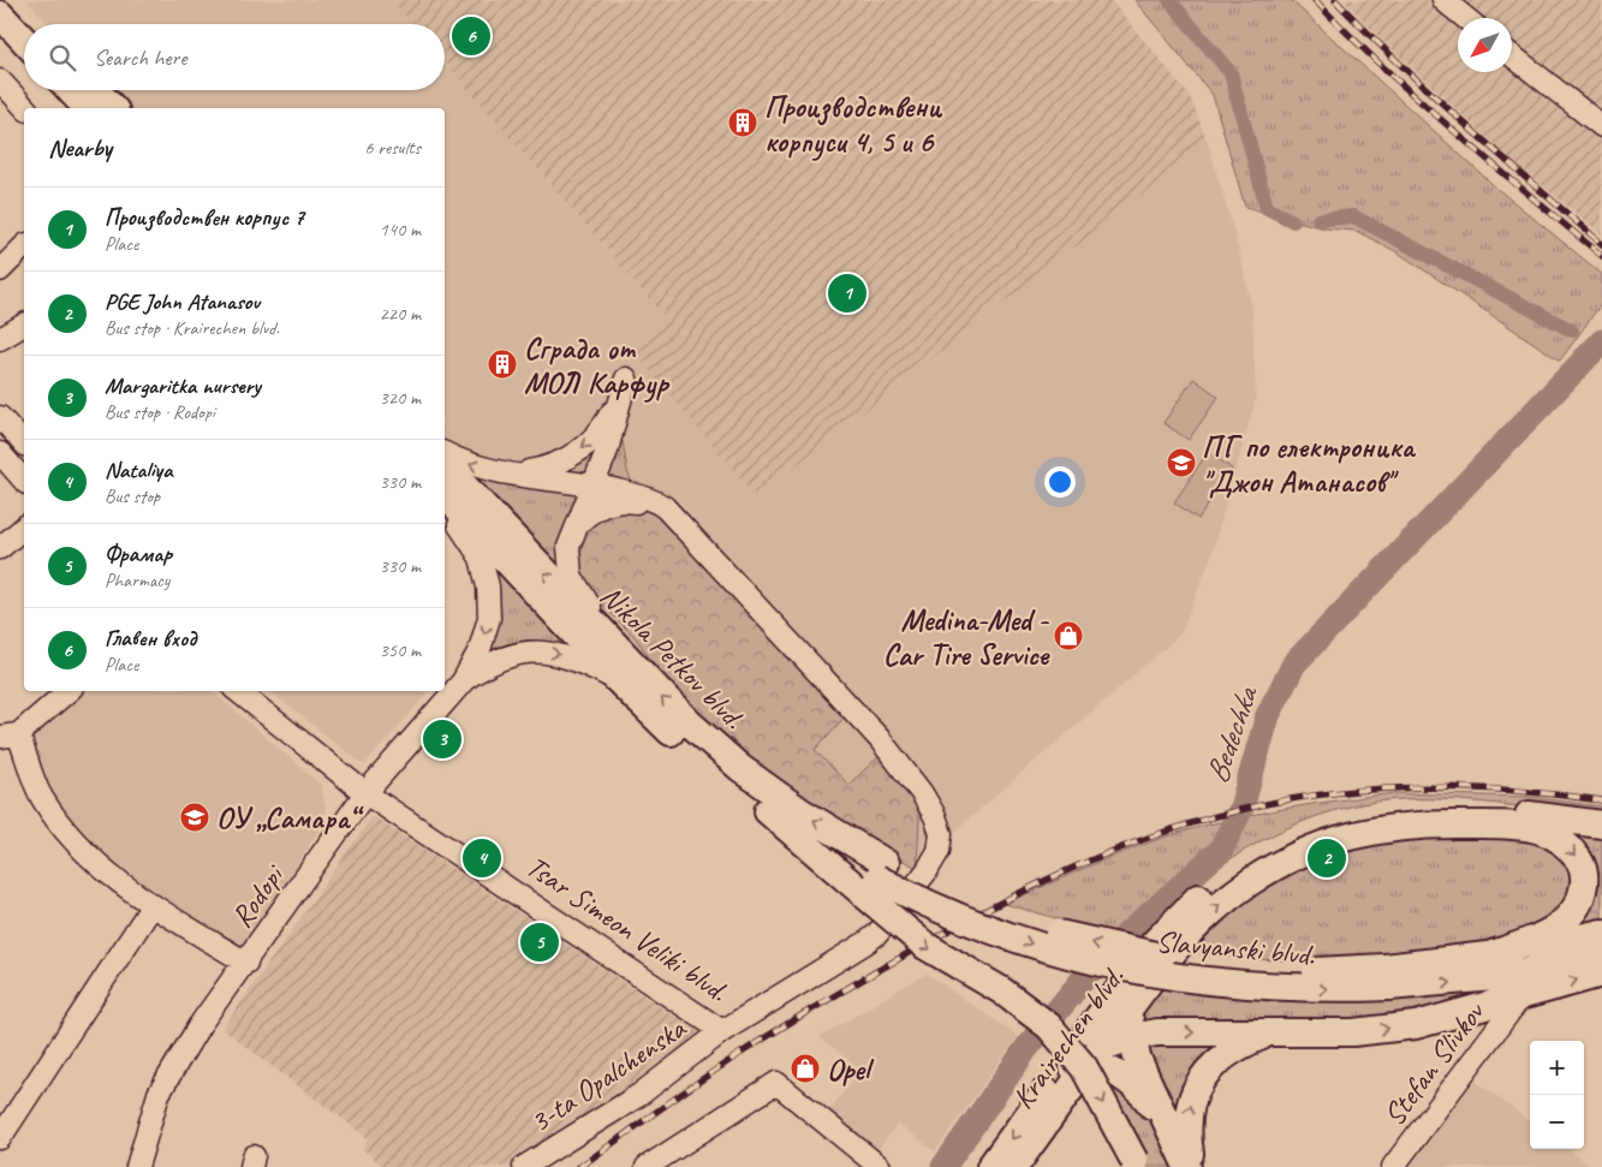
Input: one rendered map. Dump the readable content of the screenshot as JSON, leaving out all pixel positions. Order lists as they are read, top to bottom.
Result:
{
  "streets": {
    "main road": ["Nikola Petkov blvd.", "Slavyanski blvd.", "Krairechen blvd."],
    "street": [
      "Rodopi",
      "Tsar Simeon Veliki blvd.",
      "Stefan Slivkov",
      "3-ta Opalchenska"
    ]
  },
  "crossings": [
    ["Nikola Petkov blvd.", "Rodopi"],
    ["Nikola Petkov blvd.", "Slavyanski blvd."],
    ["Rodopi", "Tsar Simeon Veliki blvd."],
    ["Tsar Simeon Veliki blvd.", "3-ta Opalchenska"],
    ["Slavyanski blvd.", "Krairechen blvd."]
  ],
  "water": ["Bedechka"],
  "places": {
    "building": ["Производствени корпуси 4, 5 и 6", "Сграда от МОЛ Карфур"],
    "school or university": ["ПГ по електроника \"Джон Атанасов\"", "ОУ „Самара“"],
    "shop": ["Medina-Med - Car Tire Service", "Opel"]
  },
  "north": "bottom left",
  "page": {
    "pins": [
      "6",
      "1",
      "3",
      "2",
      "4",
      "5"
    ],
    "search": "Search here",
    "heading": ["Nearby", "6 results"],
    "list": [
      {
        "mark": "1",
        "name": "Производствeн корпус 7",
        "note": "Place",
        "value": "140 m"
      },
      {
        "mark": "2",
        "name": "PGE John Atanasov",
        "note": "Bus stop · Krairechen blvd.",
        "value": "220 m"
      },
      {
        "mark": "3",
        "name": "Margaritka nursery",
        "note": "Bus stop · Rodopi",
        "value": "320 m"
      },
      {
        "mark": "4",
        "name": "Nataliya",
        "note": "Bus stop",
        "value": "330 m"
      },
      {
        "mark": "5",
        "name": "Фрамар",
        "note": "Pharmacy",
        "value": "330 m"
      },
      {
        "mark": "6",
        "name": "Главен вход",
        "note": "Place",
        "value": "350 m"
      }
    ],
    "map_buttons": ["+", "−"]
  }
}
